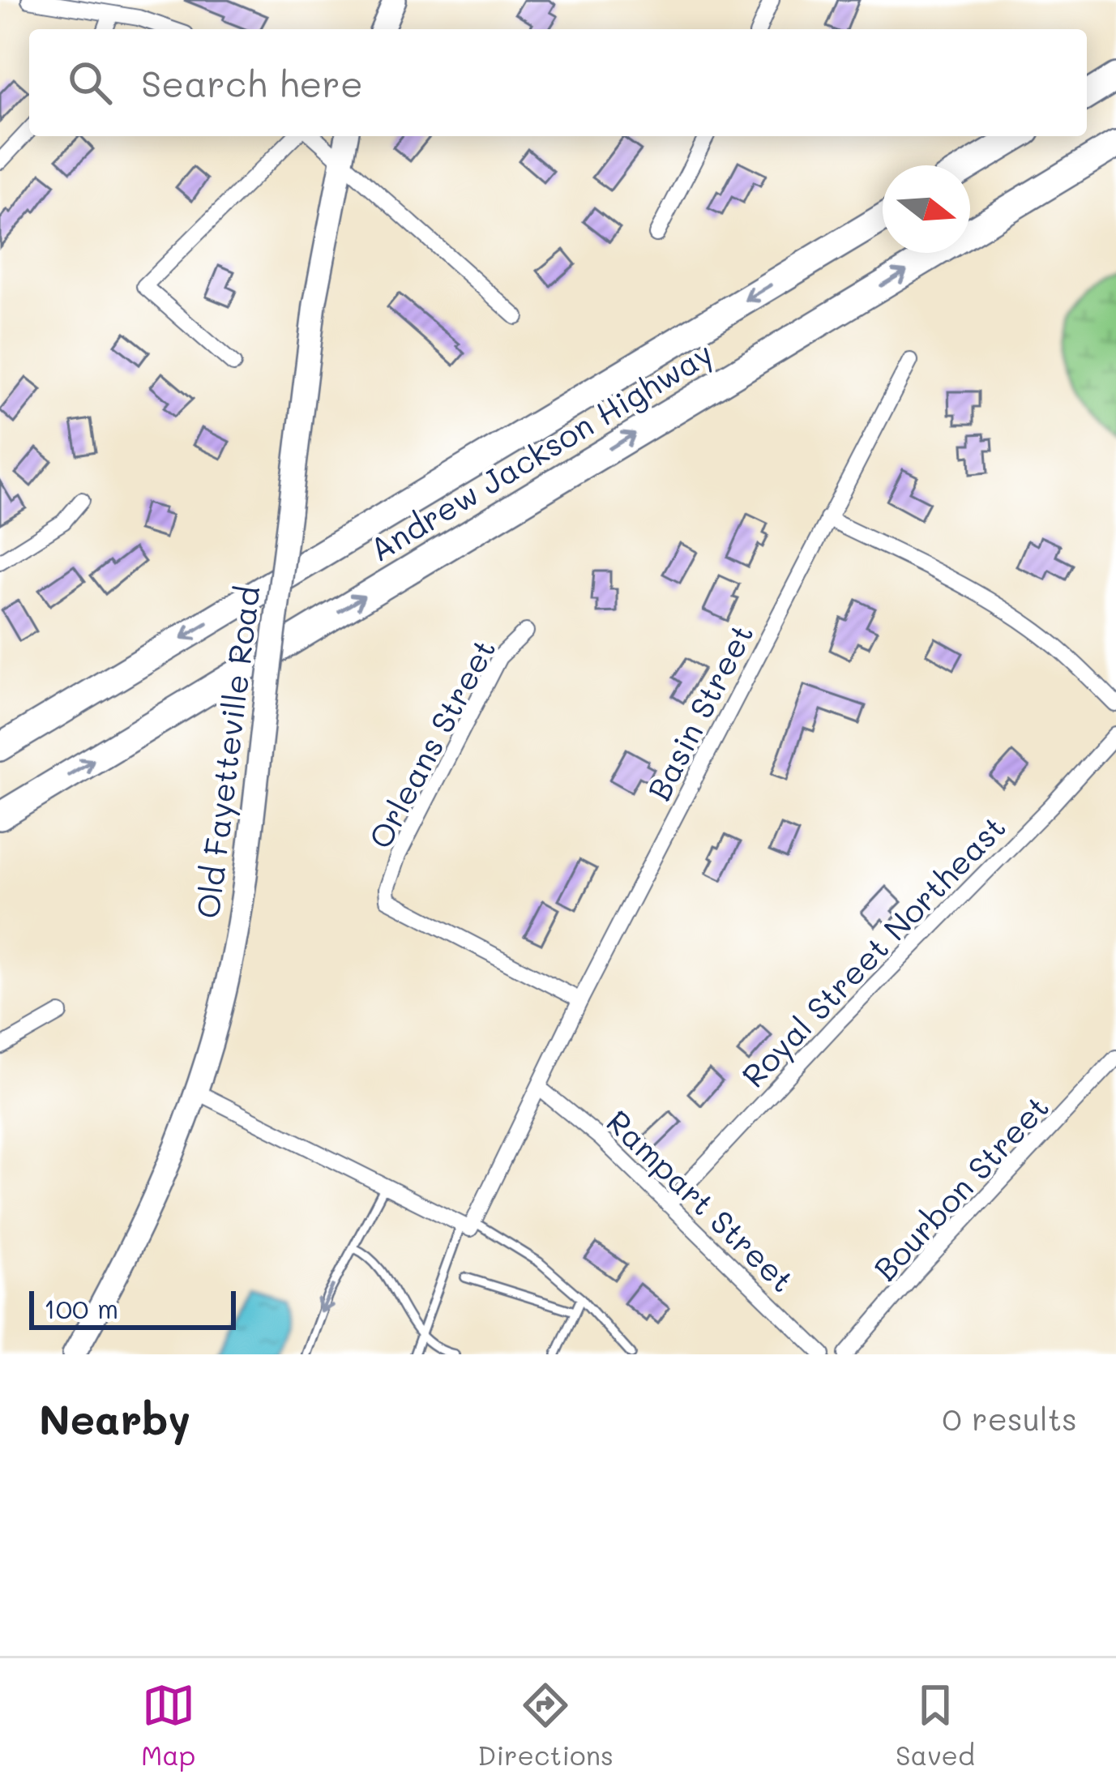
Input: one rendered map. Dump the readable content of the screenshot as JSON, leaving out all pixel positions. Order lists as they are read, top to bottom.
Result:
{
  "streets": {
    "highway": ["Andrew Jackson Highway"],
    "street": [
      "Basin Street",
      "Orleans Street",
      "Old Fayetteville Road",
      "Royal Street Northeast",
      "Bourbon Street",
      "Rampart Street"
    ]
  },
  "crossings": [
    ["Basin Street", "Orleans Street"],
    ["Basin Street", "Rampart Street"],
    ["Royal Street Northeast", "Rampart Street"]
  ],
  "scale_bar": "100 m",
  "north": "right",
  "page": {
    "search": "Search here",
    "scale": "100 m",
    "heading": ["Nearby", "0 results"],
    "nav": ["Map", "Directions", "Saved"]
  }
}
